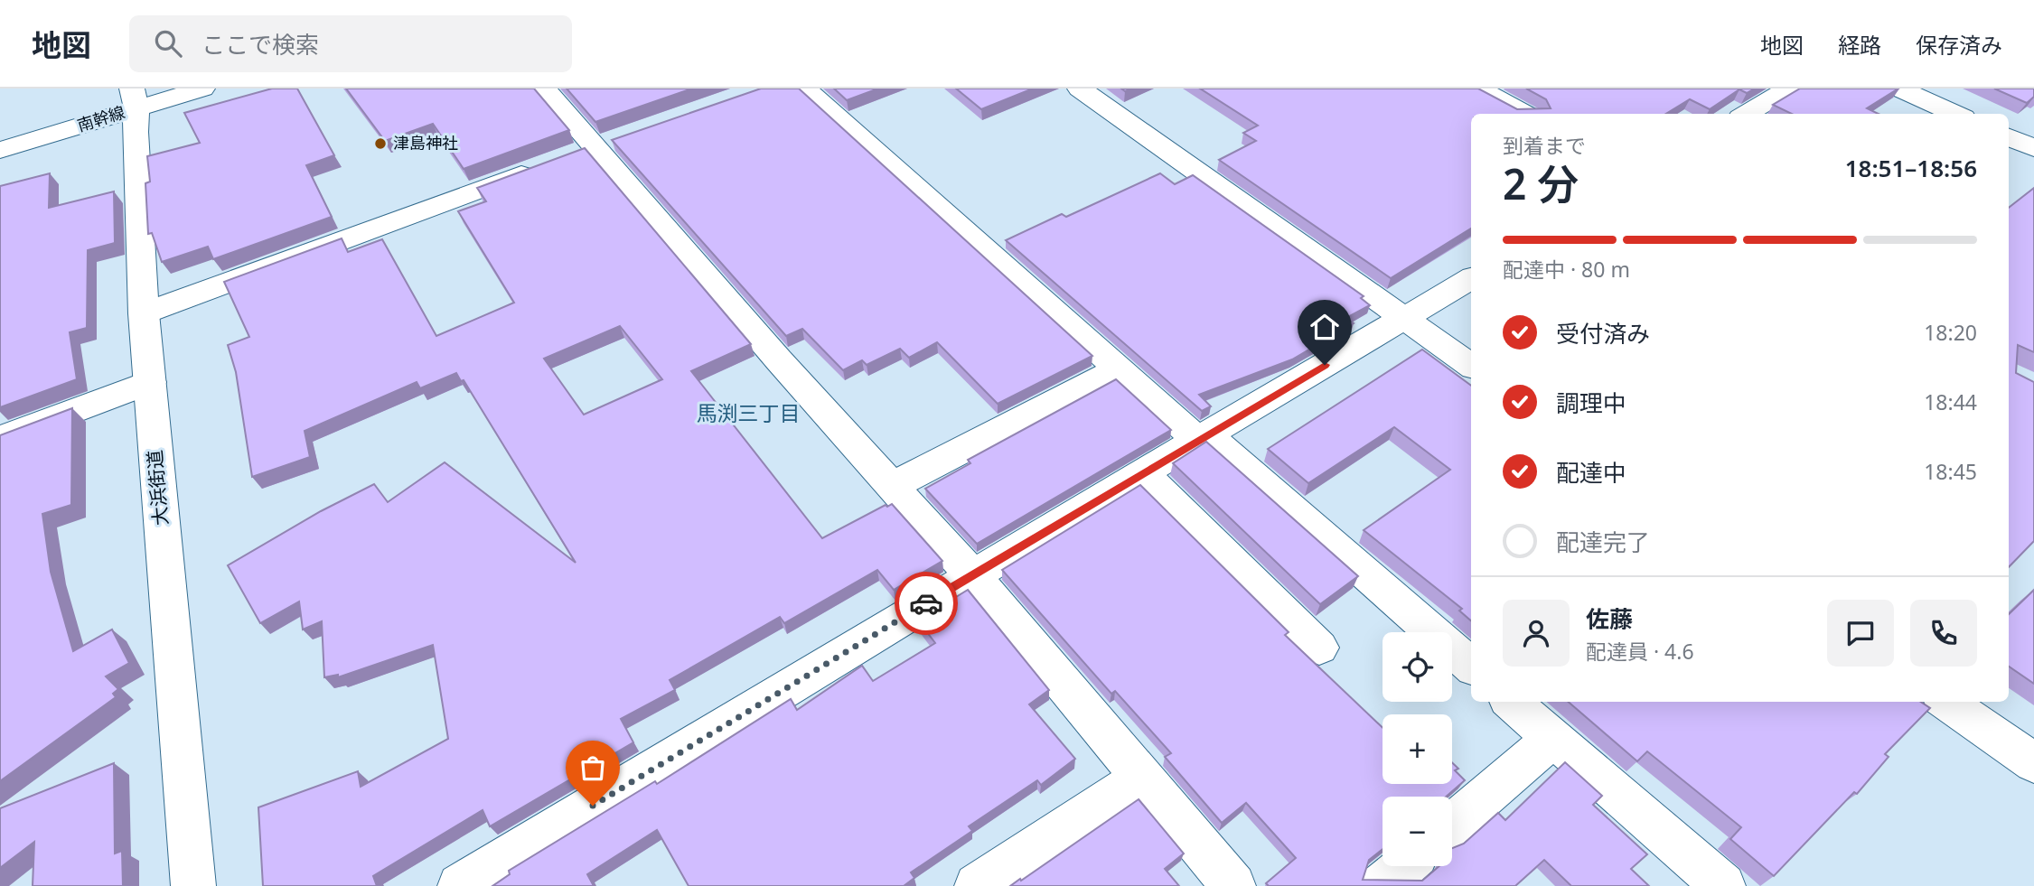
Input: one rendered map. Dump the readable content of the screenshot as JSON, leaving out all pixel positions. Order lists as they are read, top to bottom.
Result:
{
  "streets": {
    "street": ["南幹線", "大浜街道"]
  },
  "crossings": [
    ["南幹線", "大浜街道"]
  ],
  "districts": ["馬渕三丁目"],
  "places": ["津島神社"],
  "page": {
    "header": "地図",
    "search": "ここで検索",
    "nav": ["地図", "経路", "保存済み"],
    "heading": ["2 分", "到着まで", "18:51–18:56"],
    "panel": ["佐藤", "配達員 · 4.6"],
    "bar": "配達中 · 80 m",
    "list": [
      ["受付済み", "18:20"],
      ["調理中", "18:44"],
      ["配達中", "18:45"],
      "配達完了"
    ],
    "map_buttons": ["+", "−"]
  }
}
